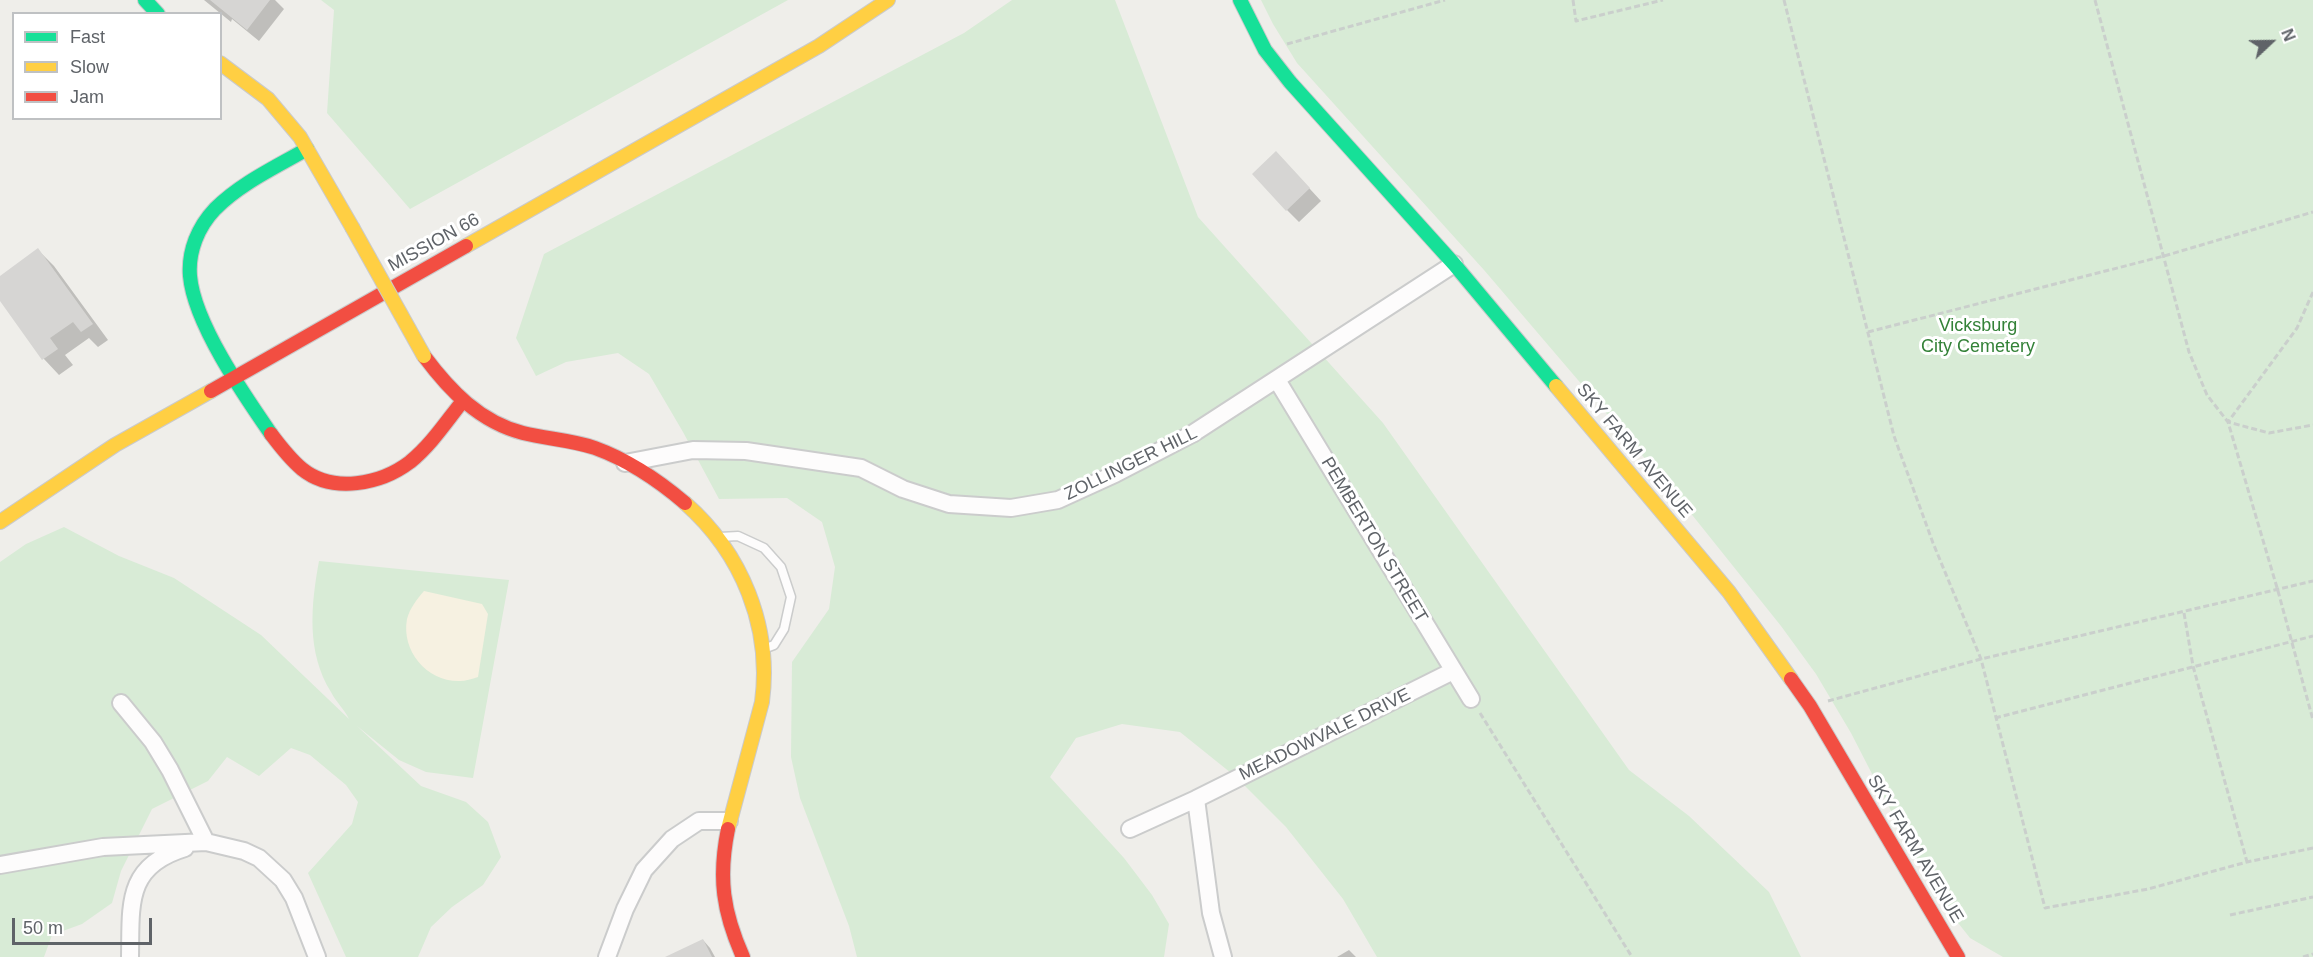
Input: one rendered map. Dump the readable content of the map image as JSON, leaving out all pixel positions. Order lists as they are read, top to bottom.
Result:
{
  "streets": {
    "street": [
      "MISSION 66",
      "SKY FARM AVENUE",
      "ZOLLINGER HILL",
      "PEMBERTON STREET",
      "MEADOWVALE DRIVE"
    ]
  },
  "crossings": [
    ["SKY FARM AVENUE", "ZOLLINGER HILL"],
    ["ZOLLINGER HILL", "PEMBERTON STREET"],
    ["PEMBERTON STREET", "MEADOWVALE DRIVE"]
  ],
  "parks": ["Vicksburg City Cemetery"],
  "legend": ["Fast", "Slow", "Jam"],
  "scale_bar": "50 m",
  "north": "right"
}
